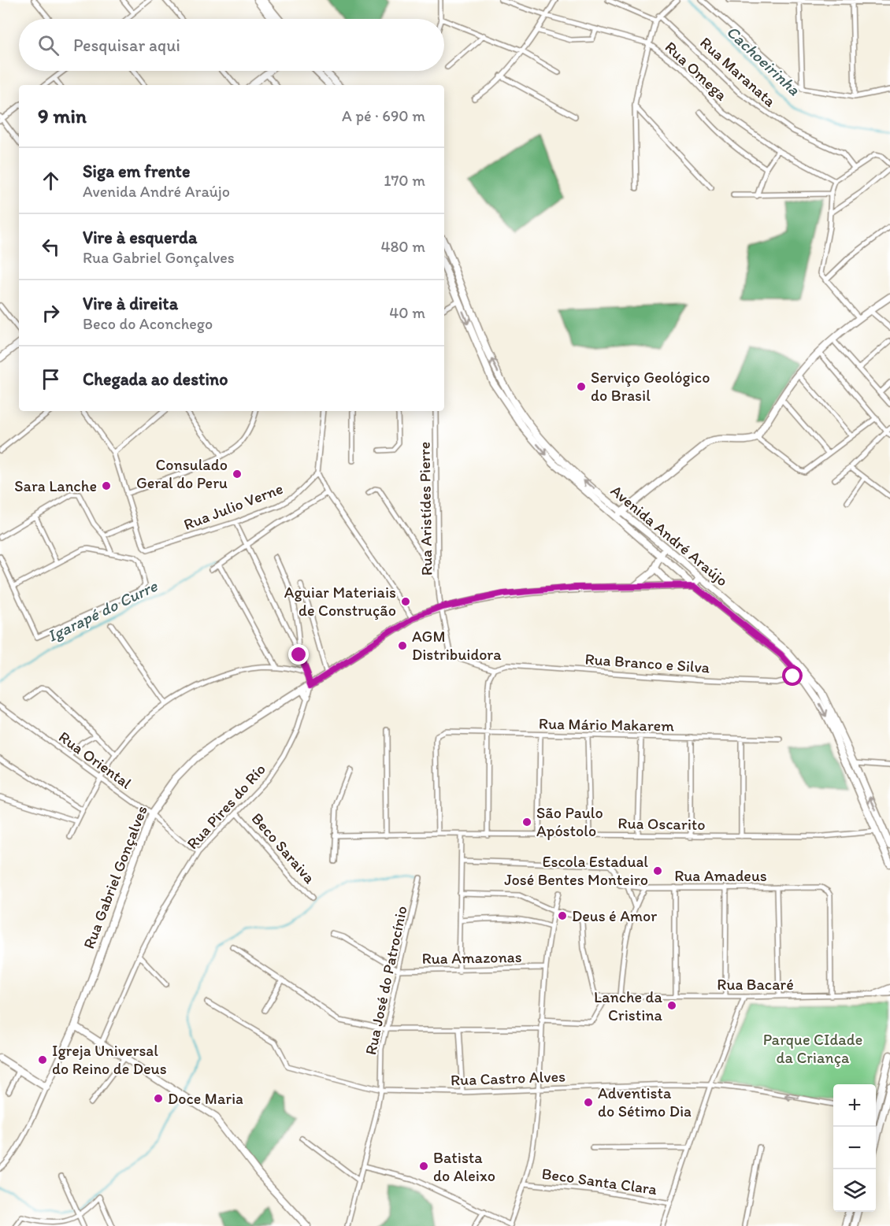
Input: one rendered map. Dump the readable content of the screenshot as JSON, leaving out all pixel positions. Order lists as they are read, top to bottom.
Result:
{
  "streets": {
    "main road": ["Avenida André Araújo", "Rua Gabriel Gonçalves"],
    "street": [
      "Rua Omega",
      "Rua Maranata",
      "Rua Julio Verne",
      "Rua Aristídes Pierre",
      "Rua Branco e Silva",
      "Rua Mário Makarem",
      "Rua Oriental",
      "Rua Pires do Río",
      "Rua Oscarito",
      "Beco Saraiva",
      "Rua Amadeus",
      "Rua Amazonas",
      "Rua José do Patrocínio",
      "Rua Bacaré",
      "Rua Castro Alves",
      "Beco Santa Clara"
    ]
  },
  "crossings": [
    ["Rua Aristídes Pierre", "Rua Branco e Silva"],
    ["Rua Aristídes Pierre", "Rua Gabriel Gonçalves"],
    ["Avenida André Araújo", "Rua Branco e Silva"],
    ["Avenida André Araújo", "Rua Oscarito"],
    ["Avenida André Araújo", "Rua Gabriel Gonçalves"],
    ["Rua Mário Makarem", "Rua Oscarito"],
    ["Rua Oriental", "Rua Pires do Río"],
    ["Rua Oriental", "Rua Gabriel Gonçalves"],
    ["Rua Pires do Río", "Beco Saraiva"],
    ["Rua Pires do Río", "Rua Gabriel Gonçalves"],
    ["Rua Amadeus", "Rua Bacaré"],
    ["Rua Amazonas", "Rua José do Patrocínio"],
    ["Rua José do Patrocínio", "Rua Castro Alves"]
  ],
  "water": ["Cachoeirinha", "Igarapé do Curre"],
  "parks": ["Parque CIdade da Criança"],
  "places": [
    "Serviço Geológico do Brasil",
    "Consulado Geral do Peru",
    "Sara Lanche",
    "Aguiar Materiais de Construção",
    "AGM Distribuidora",
    "São Paulo Apóstolo",
    "Escola Estadual José Bentes Monteiro",
    "Deus é Amor",
    "Lanche da Cristina",
    "Igreja Universal do Reino de Deus",
    "Doce Maria",
    "Adventista do Sétimo Dia",
    "Batista do Aleixo"
  ],
  "page": {
    "search": "Pesquisar aqui",
    "heading": ["9 min", "A pé · 690 m"],
    "list": [
      ["Siga em frente", "Avenida André Araújo", "170 m"],
      ["Vire à esquerda", "Rua Gabriel Gonçalves", "480 m"],
      ["Vire à direita", "Beco do Aconchego", "40 m"],
      "Chegada ao destino"
    ],
    "map_buttons": ["+", "−"]
  }
}
